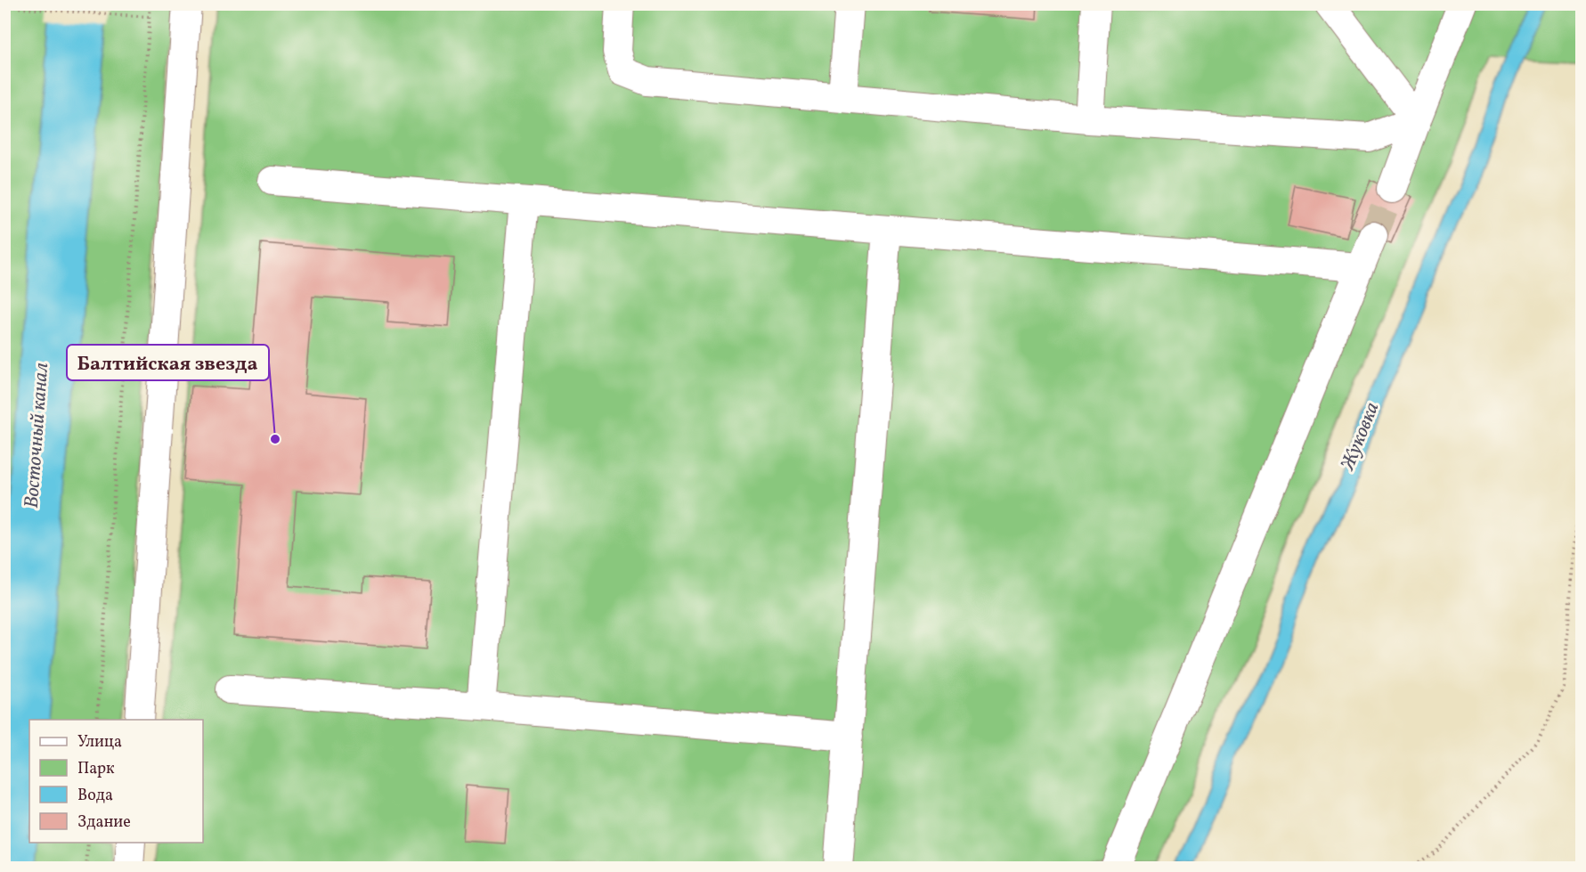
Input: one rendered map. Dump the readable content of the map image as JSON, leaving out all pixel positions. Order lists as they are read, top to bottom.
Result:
{
  "water": ["Восточный канал", "Жуковка"],
  "places": ["Балтийская звезда"],
  "legend": [
    "Улица",
    "Парк",
    "Вода",
    "Здание"
  ]
}
